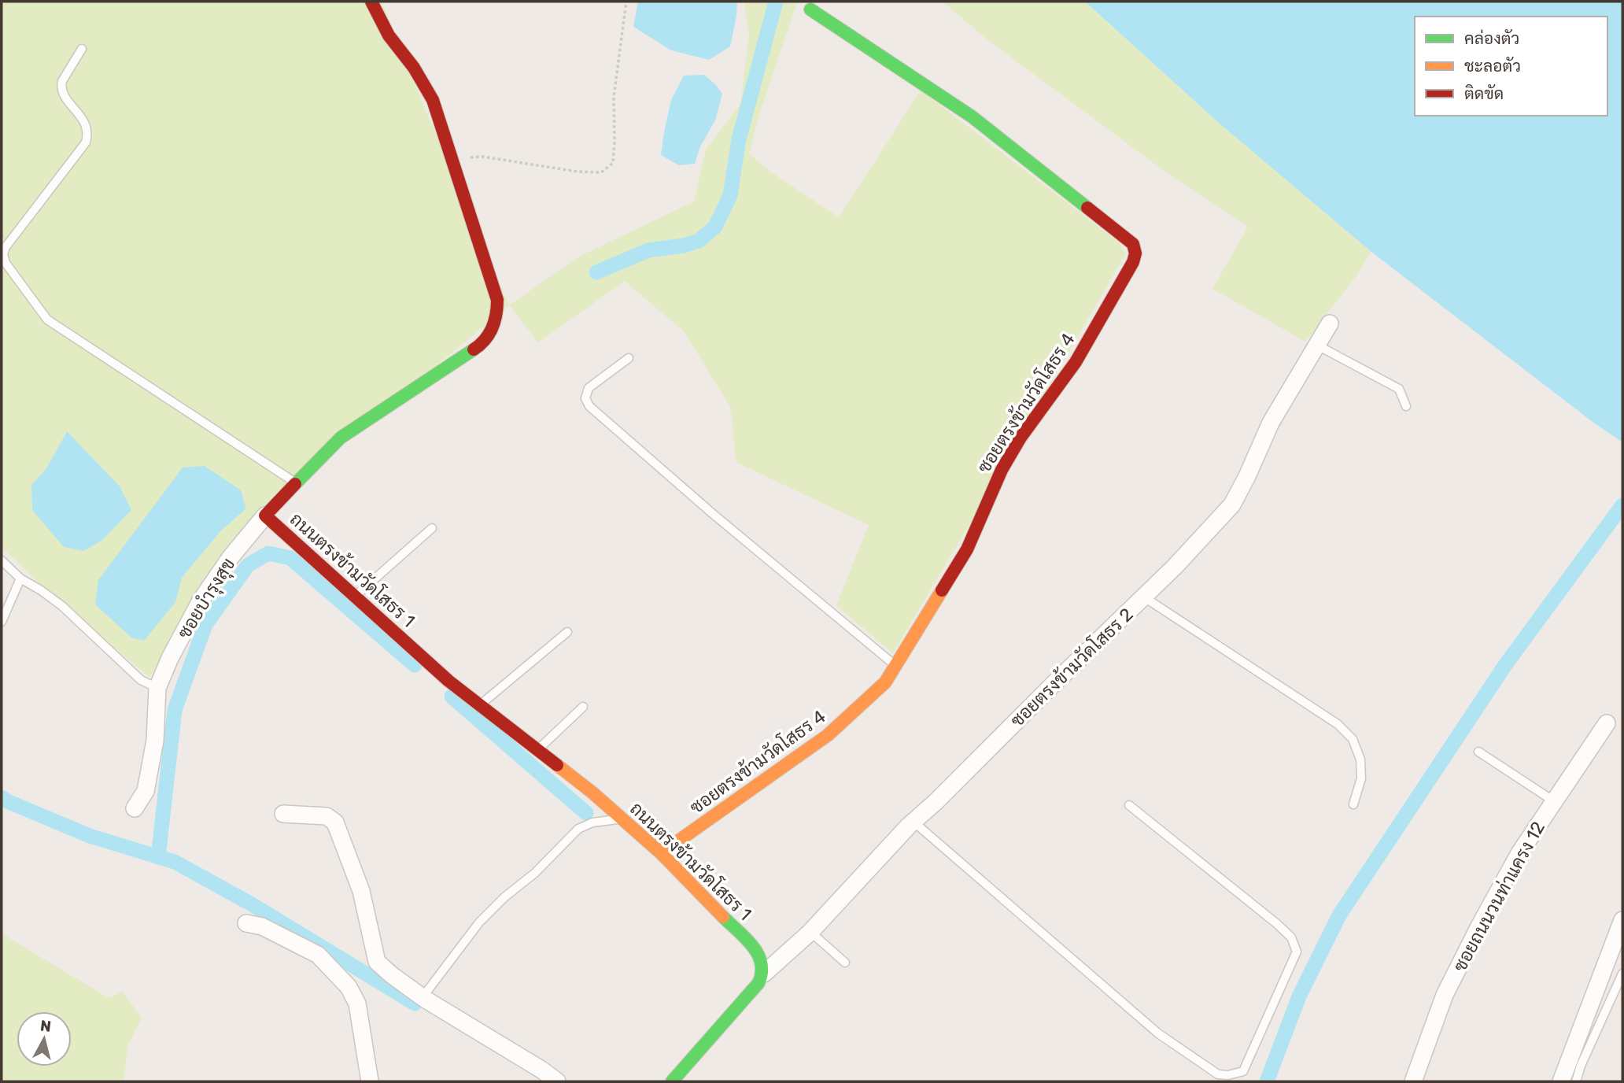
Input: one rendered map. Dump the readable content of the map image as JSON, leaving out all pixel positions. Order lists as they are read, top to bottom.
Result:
{
  "streets": {
    "street": [
      "ซอยตรงข้ามวัดโสธร 4",
      "ถนนตรงข้ามวัดโสธร 1",
      "ซอยบำรุงสุข",
      "ซอยตรงข้ามวัดโสธร 2",
      "ซอยถนนวนท่าแครง 12"
    ]
  },
  "crossings": [
    ["ซอยตรงข้ามวัดโสธร 4", "ถนนตรงข้ามวัดโสธร 1"],
    ["ถนนตรงข้ามวัดโสธร 1", "ซอยบำรุงสุข"],
    ["ถนนตรงข้ามวัดโสธร 1", "ซอยตรงข้ามวัดโสธร 2"]
  ],
  "legend": ["คล่องตัว", "ชะลอตัว", "ติดขัด"],
  "north": "top"
}
